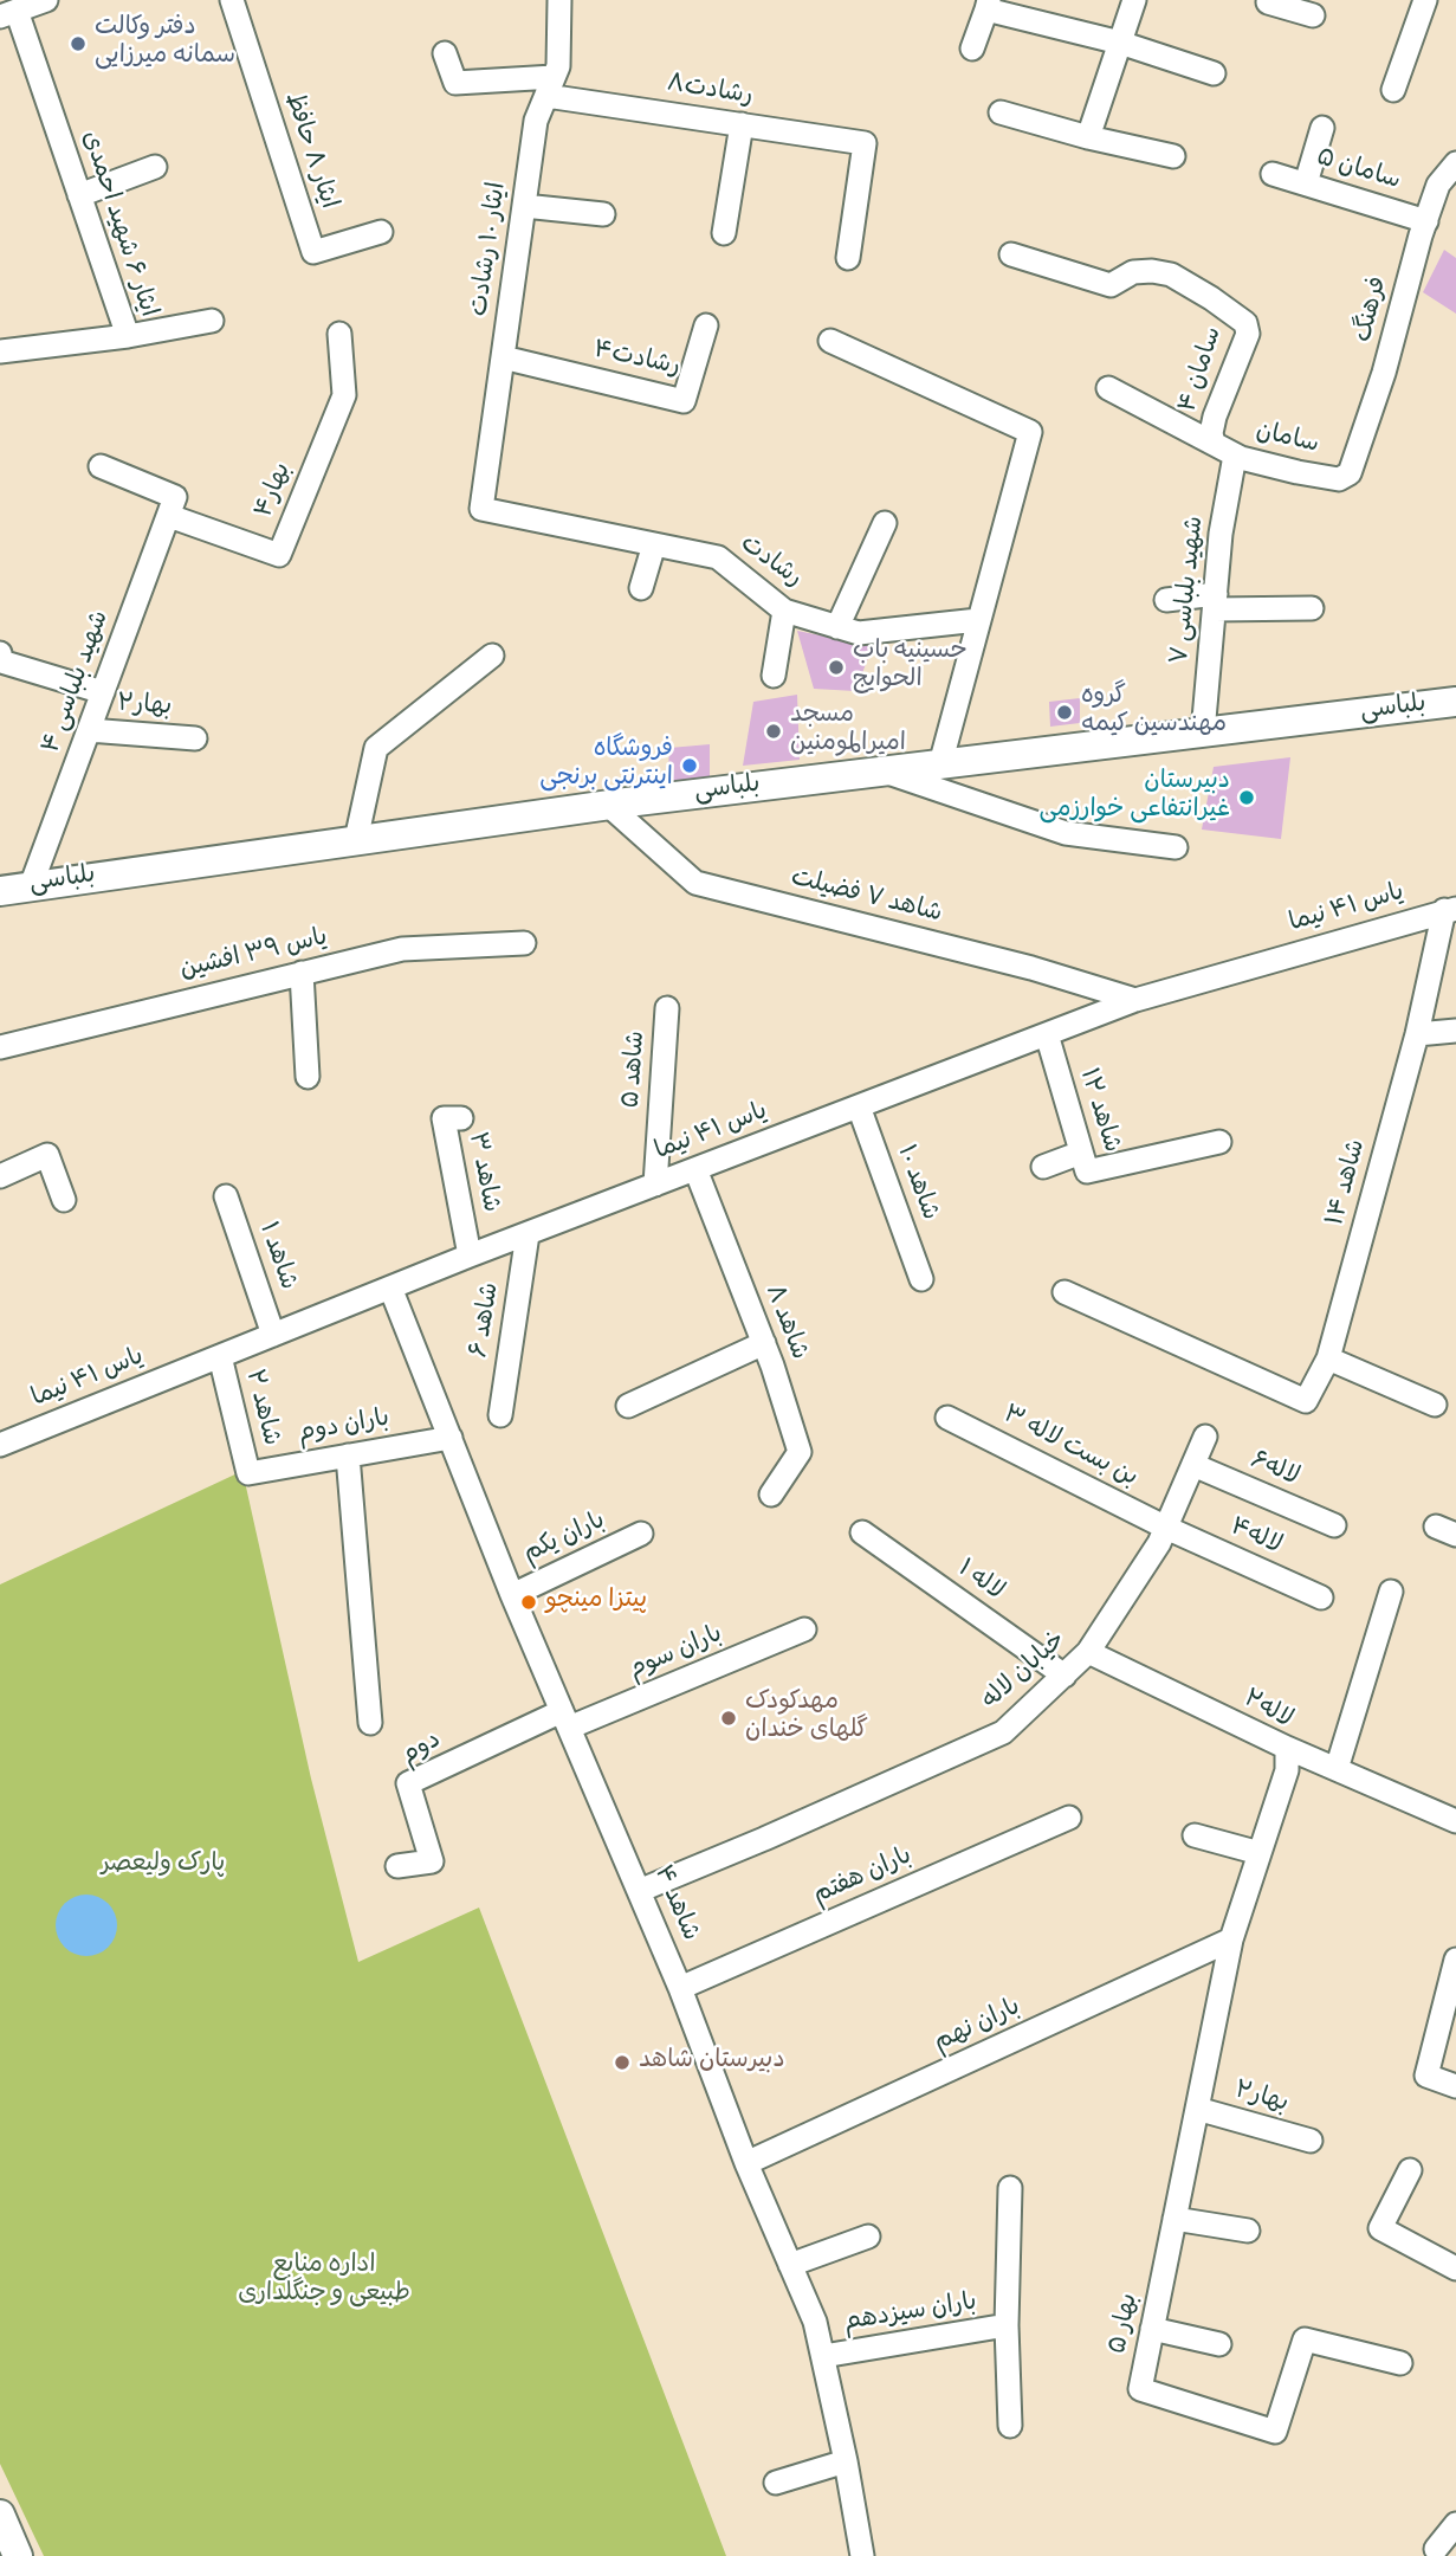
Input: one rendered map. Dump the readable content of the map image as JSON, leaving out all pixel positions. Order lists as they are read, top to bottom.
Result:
{
  "streets": {
    "main road": ["بلباسی"],
    "street": [
      "رشادت۸",
      "ایثار ۸ حافظ",
      "سامان ۵",
      "ایثار ۶ شهید احمدی",
      "ایثار ۱۰ رشادت",
      "فرهنگ",
      "رشادت۴",
      "سامان ۴",
      "سامان",
      "بهار۴",
      "رشادت",
      "شهید بلباسی ۷",
      "شهید بلباسی ۴",
      "بهار۲",
      "شاهد ۷ فضیلت",
      "یاس ۴۱ نیما",
      "یاس ۳۹ افشین",
      "شاهد ۵",
      "شاهد ۱۲",
      "شاهد ۳",
      "شاهد ۱۰",
      "شاهد ۱۴",
      "شاهد ۱",
      "شاهد ۶",
      "شاهد ۸",
      "شاهد ۲",
      "باران دوم",
      "بن بست لاله ۳",
      "لاله۶",
      "لاله۴",
      "باران یکم",
      "لاله ۱",
      "باران سوم",
      "خیابان لاله",
      "لاله۲",
      "دوم",
      "باران هفتم",
      "شاهد ۴",
      "باران نهم",
      "باران سیزدهم",
      "بهار ۵"
    ]
  },
  "crossings": [
    ["رشادت۸", "ایثار ۱۰ رشادت"],
    ["سامان ۵", "فرهنگ"],
    ["ایثار ۱۰ رشادت", "رشادت۴"],
    ["ایثار ۱۰ رشادت", "رشادت"],
    ["فرهنگ", "سامان"],
    ["سامان ۴", "سامان"],
    ["سامان", "شهید بلباسی ۷"],
    ["بهار۴", "شهید بلباسی ۴"],
    ["شهید بلباسی ۷", "بلباسی"],
    ["شهید بلباسی ۴", "بهار۲"],
    ["شهید بلباسی ۴", "بلباسی"],
    ["بهار۲", "بهار ۵"],
    ["بلباسی", "شاهد ۷ فضیلت"],
    ["شاهد ۷ فضیلت", "یاس ۴۱ نیما"],
    ["یاس ۴۱ نیما", "شاهد ۵"],
    ["یاس ۴۱ نیما", "شاهد ۱۲"],
    ["یاس ۴۱ نیما", "شاهد ۳"],
    ["یاس ۴۱ نیما", "شاهد ۱۰"],
    ["یاس ۴۱ نیما", "شاهد ۱۴"],
    ["یاس ۴۱ نیما", "شاهد ۱"],
    ["یاس ۴۱ نیما", "شاهد ۶"],
    ["یاس ۴۱ نیما", "شاهد ۸"],
    ["یاس ۴۱ نیما", "شاهد ۲"],
    ["یاس ۴۱ نیما", "شاهد ۴"],
    ["شاهد ۲", "باران دوم"],
    ["باران دوم", "شاهد ۴"],
    ["بن بست لاله ۳", "لاله۴"],
    ["بن بست لاله ۳", "خیابان لاله"],
    ["لاله۶", "خیابان لاله"],
    ["لاله۴", "خیابان لاله"],
    ["باران یکم", "شاهد ۴"],
    ["لاله ۱", "خیابان لاله"],
    ["باران سوم", "دوم"],
    ["باران سوم", "شاهد ۴"],
    ["خیابان لاله", "لاله۲"],
    ["خیابان لاله", "شاهد ۴"],
    ["لاله۲", "باران نهم"],
    ["لاله۲", "بهار ۵"],
    ["دوم", "شاهد ۴"],
    ["باران هفتم", "شاهد ۴"],
    ["شاهد ۴", "باران نهم"],
    ["شاهد ۴", "باران سیزدهم"],
    ["باران نهم", "بهار ۵"]
  ],
  "parks": ["پارک ولیعصر", "اداره منابع طبیعی و جنگلداری"],
  "places": [
    "دفتر وکالت سمانه میرزایی",
    "حسینیه باب الحوایج",
    "گروه مهندسین کیمه",
    "مسجد امیرالمومنین",
    "فروشگاه اینترنتی برنجی",
    "دبیرستان غیرانتفاعی خوارزمی",
    "پیتزا مینچو",
    "مهدکودک گلهای خندان",
    "دبیرستان شاهد"
  ]
}
